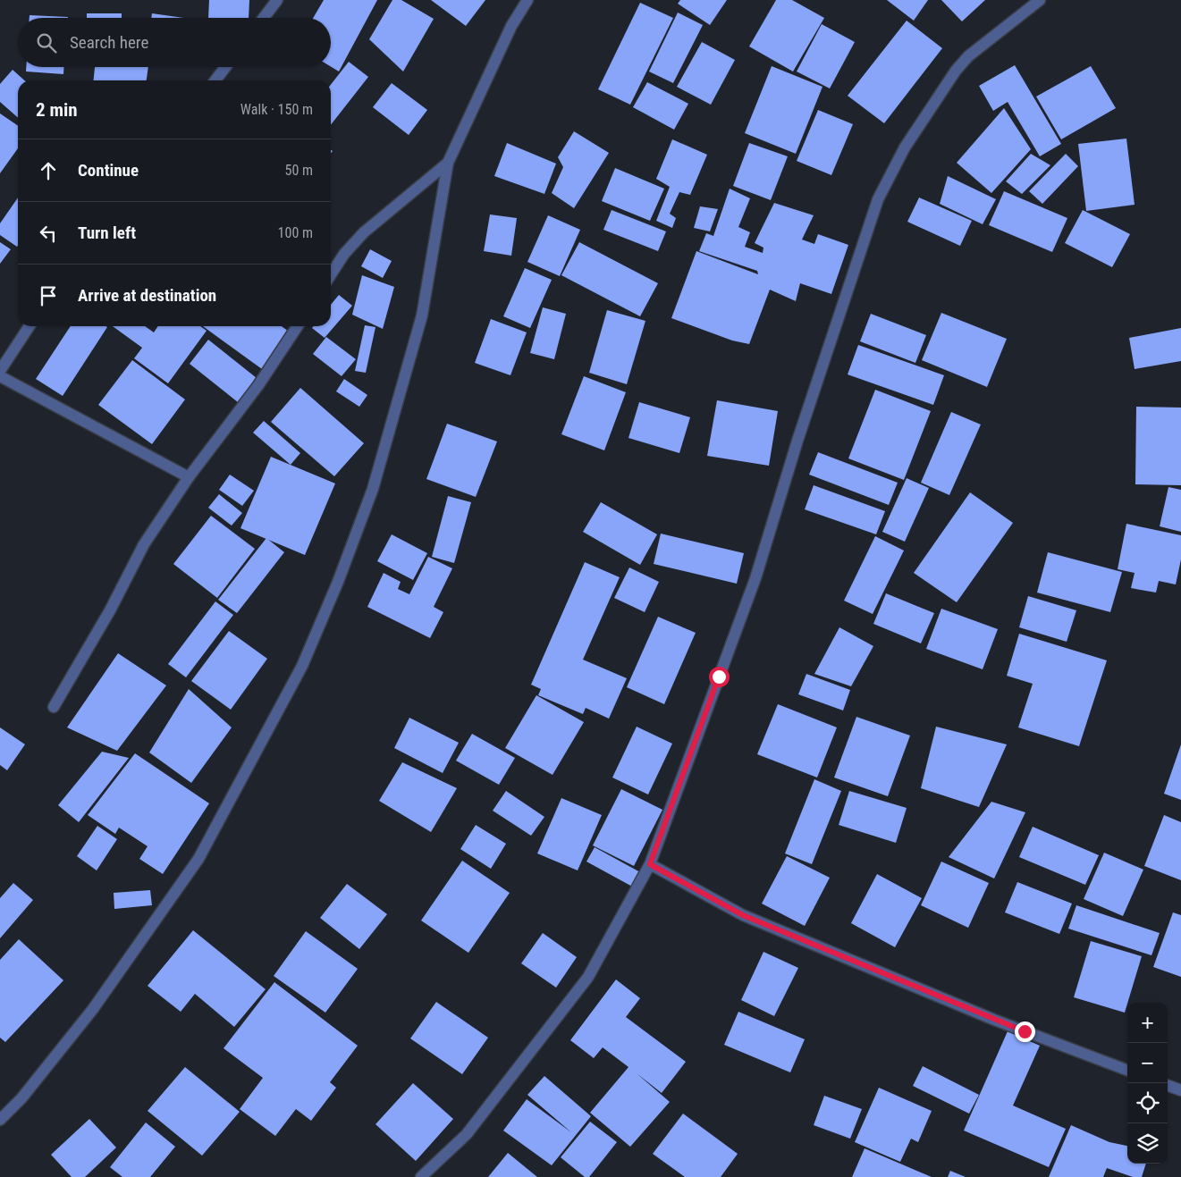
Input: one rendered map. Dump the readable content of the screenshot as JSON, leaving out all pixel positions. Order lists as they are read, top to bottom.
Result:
{
  "page": {
    "search": "Search here",
    "heading": ["2 min", "Walk · 150 m"],
    "list": [
      ["Continue", "50 m"],
      ["Turn left", "100 m"],
      "Arrive at destination"
    ],
    "map_buttons": ["+", "−"]
  }
}
